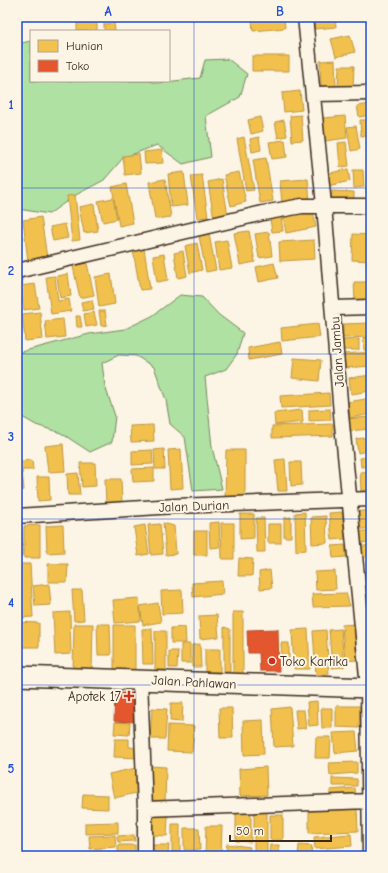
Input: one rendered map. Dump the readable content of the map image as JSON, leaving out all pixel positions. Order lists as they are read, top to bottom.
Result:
{
  "streets": {
    "main road": ["Jalan Pahlawan"],
    "street": ["Jalan Jambu", "Jalan Durian"]
  },
  "crossings": [
    ["Jalan Jambu", "Jalan Durian"],
    ["Jalan Jambu", "Jalan Pahlawan"]
  ],
  "places": {
    "other": ["Toko Kartika"],
    "health": ["Apotek 17"]
  },
  "legend": ["Hunian", "Toko"],
  "scale_bar": "50 m",
  "grid": {
    "columns": ["A", "B"],
    "rows": [
      "1",
      "2",
      "3",
      "4",
      "5"
    ]
  }
}
